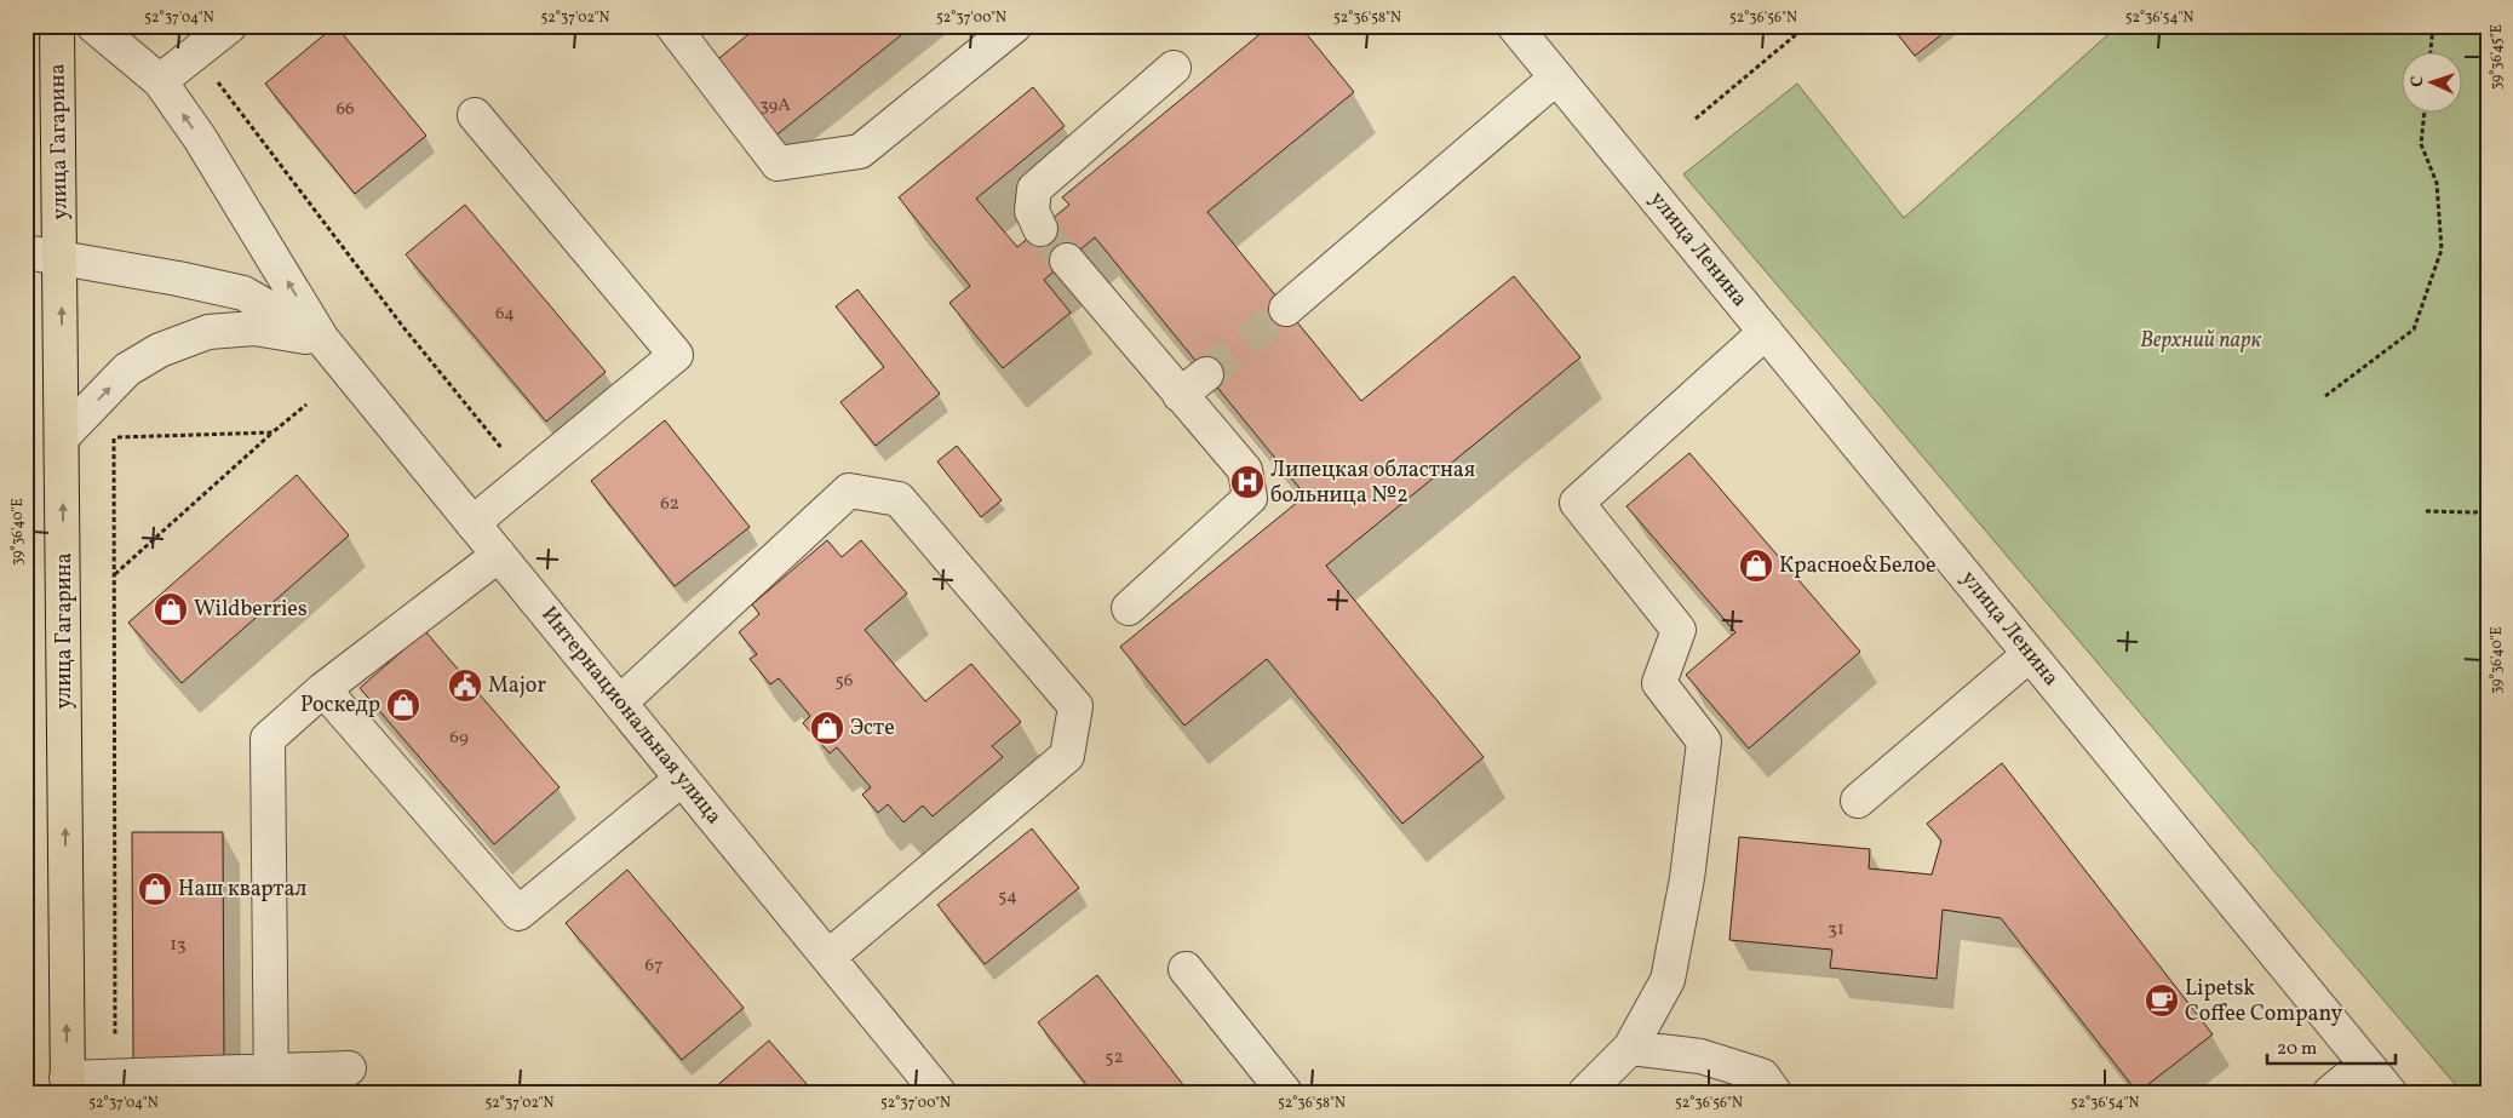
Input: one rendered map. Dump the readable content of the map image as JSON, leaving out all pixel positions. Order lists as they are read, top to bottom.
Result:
{
  "streets": {
    "main road": ["улица Гагарина"],
    "street": ["улица Ленина", "Интернациональная улица"]
  },
  "one_way": ["улица Гагарина"],
  "parks": ["Верхний парк"],
  "places": {
    "hospital": ["Липецкая областная больница №2"],
    "shop": [
      "Красное&Белое",
      "Wildberries",
      "Роскедр",
      "Эсте",
      "Наш квартал"
    ],
    "public building": ["Major"],
    "cafe": ["Lipetsk Coffee Company"]
  },
  "house_numbers": [
    "39А",
    "66",
    "64",
    "62",
    "56",
    "69",
    "54",
    "31",
    "13",
    "67",
    "52"
  ],
  "scale_bar": "20 m",
  "north": "left",
  "coordinates": [
    "52°37'04\"N",
    "52°37'02\"N",
    "52°37'00\"N",
    "52°36'58\"N",
    "52°36'56\"N",
    "52°36'54\"N",
    "39°36'45\"E",
    "39°36'40\"E"
  ]
}
